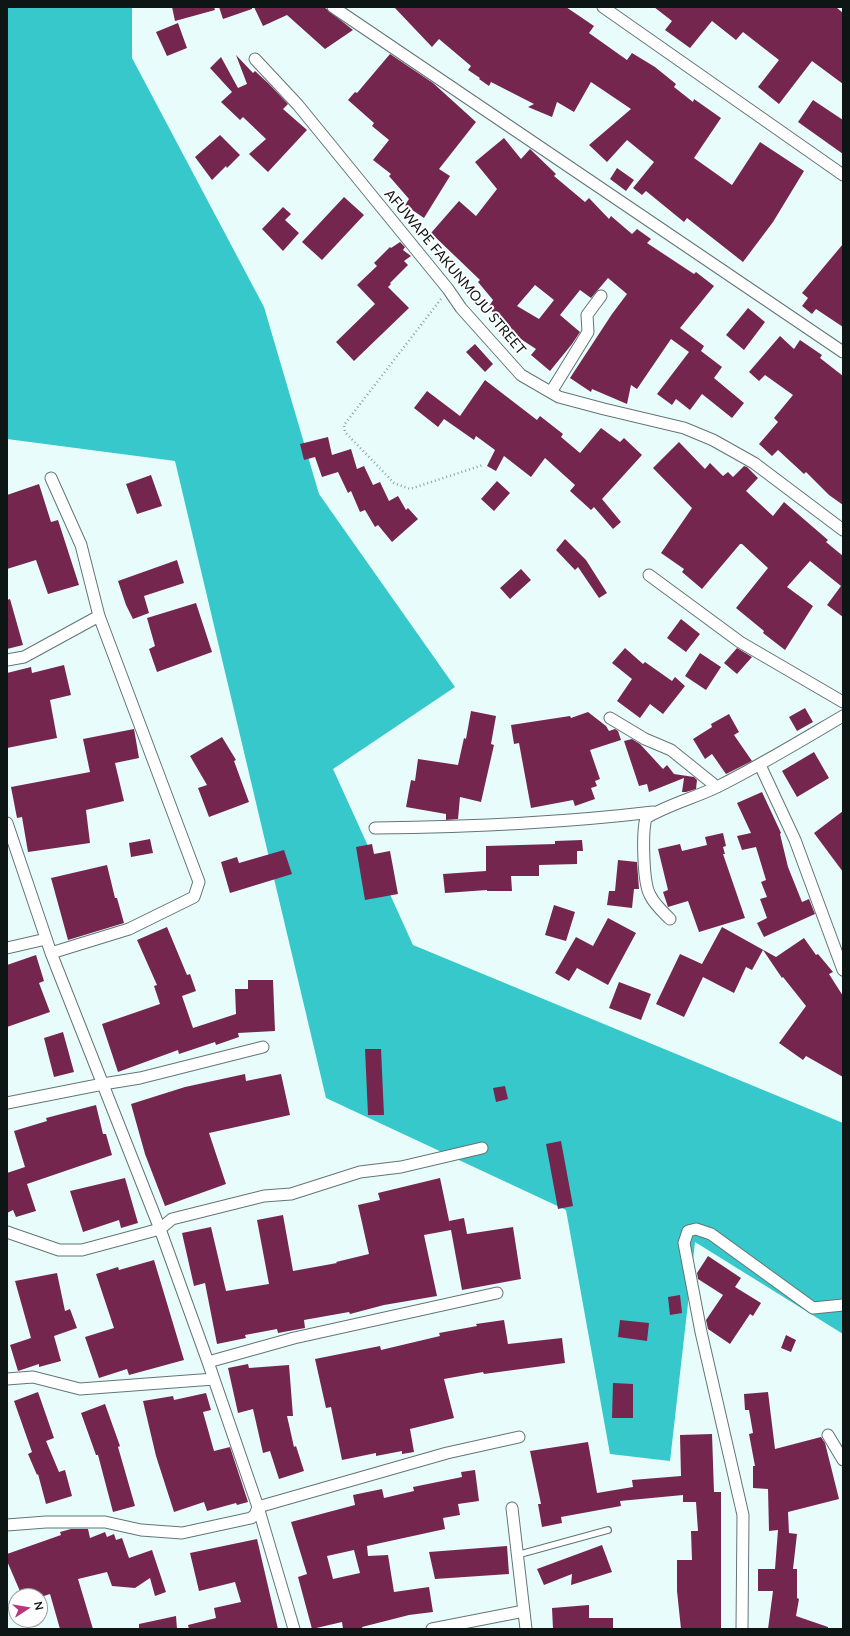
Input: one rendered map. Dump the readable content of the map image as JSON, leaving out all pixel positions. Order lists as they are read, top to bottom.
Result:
{
  "streets": {
    "street": ["AFUWAPE FAKUNMOJU STREET"]
  },
  "north": "right"
}
